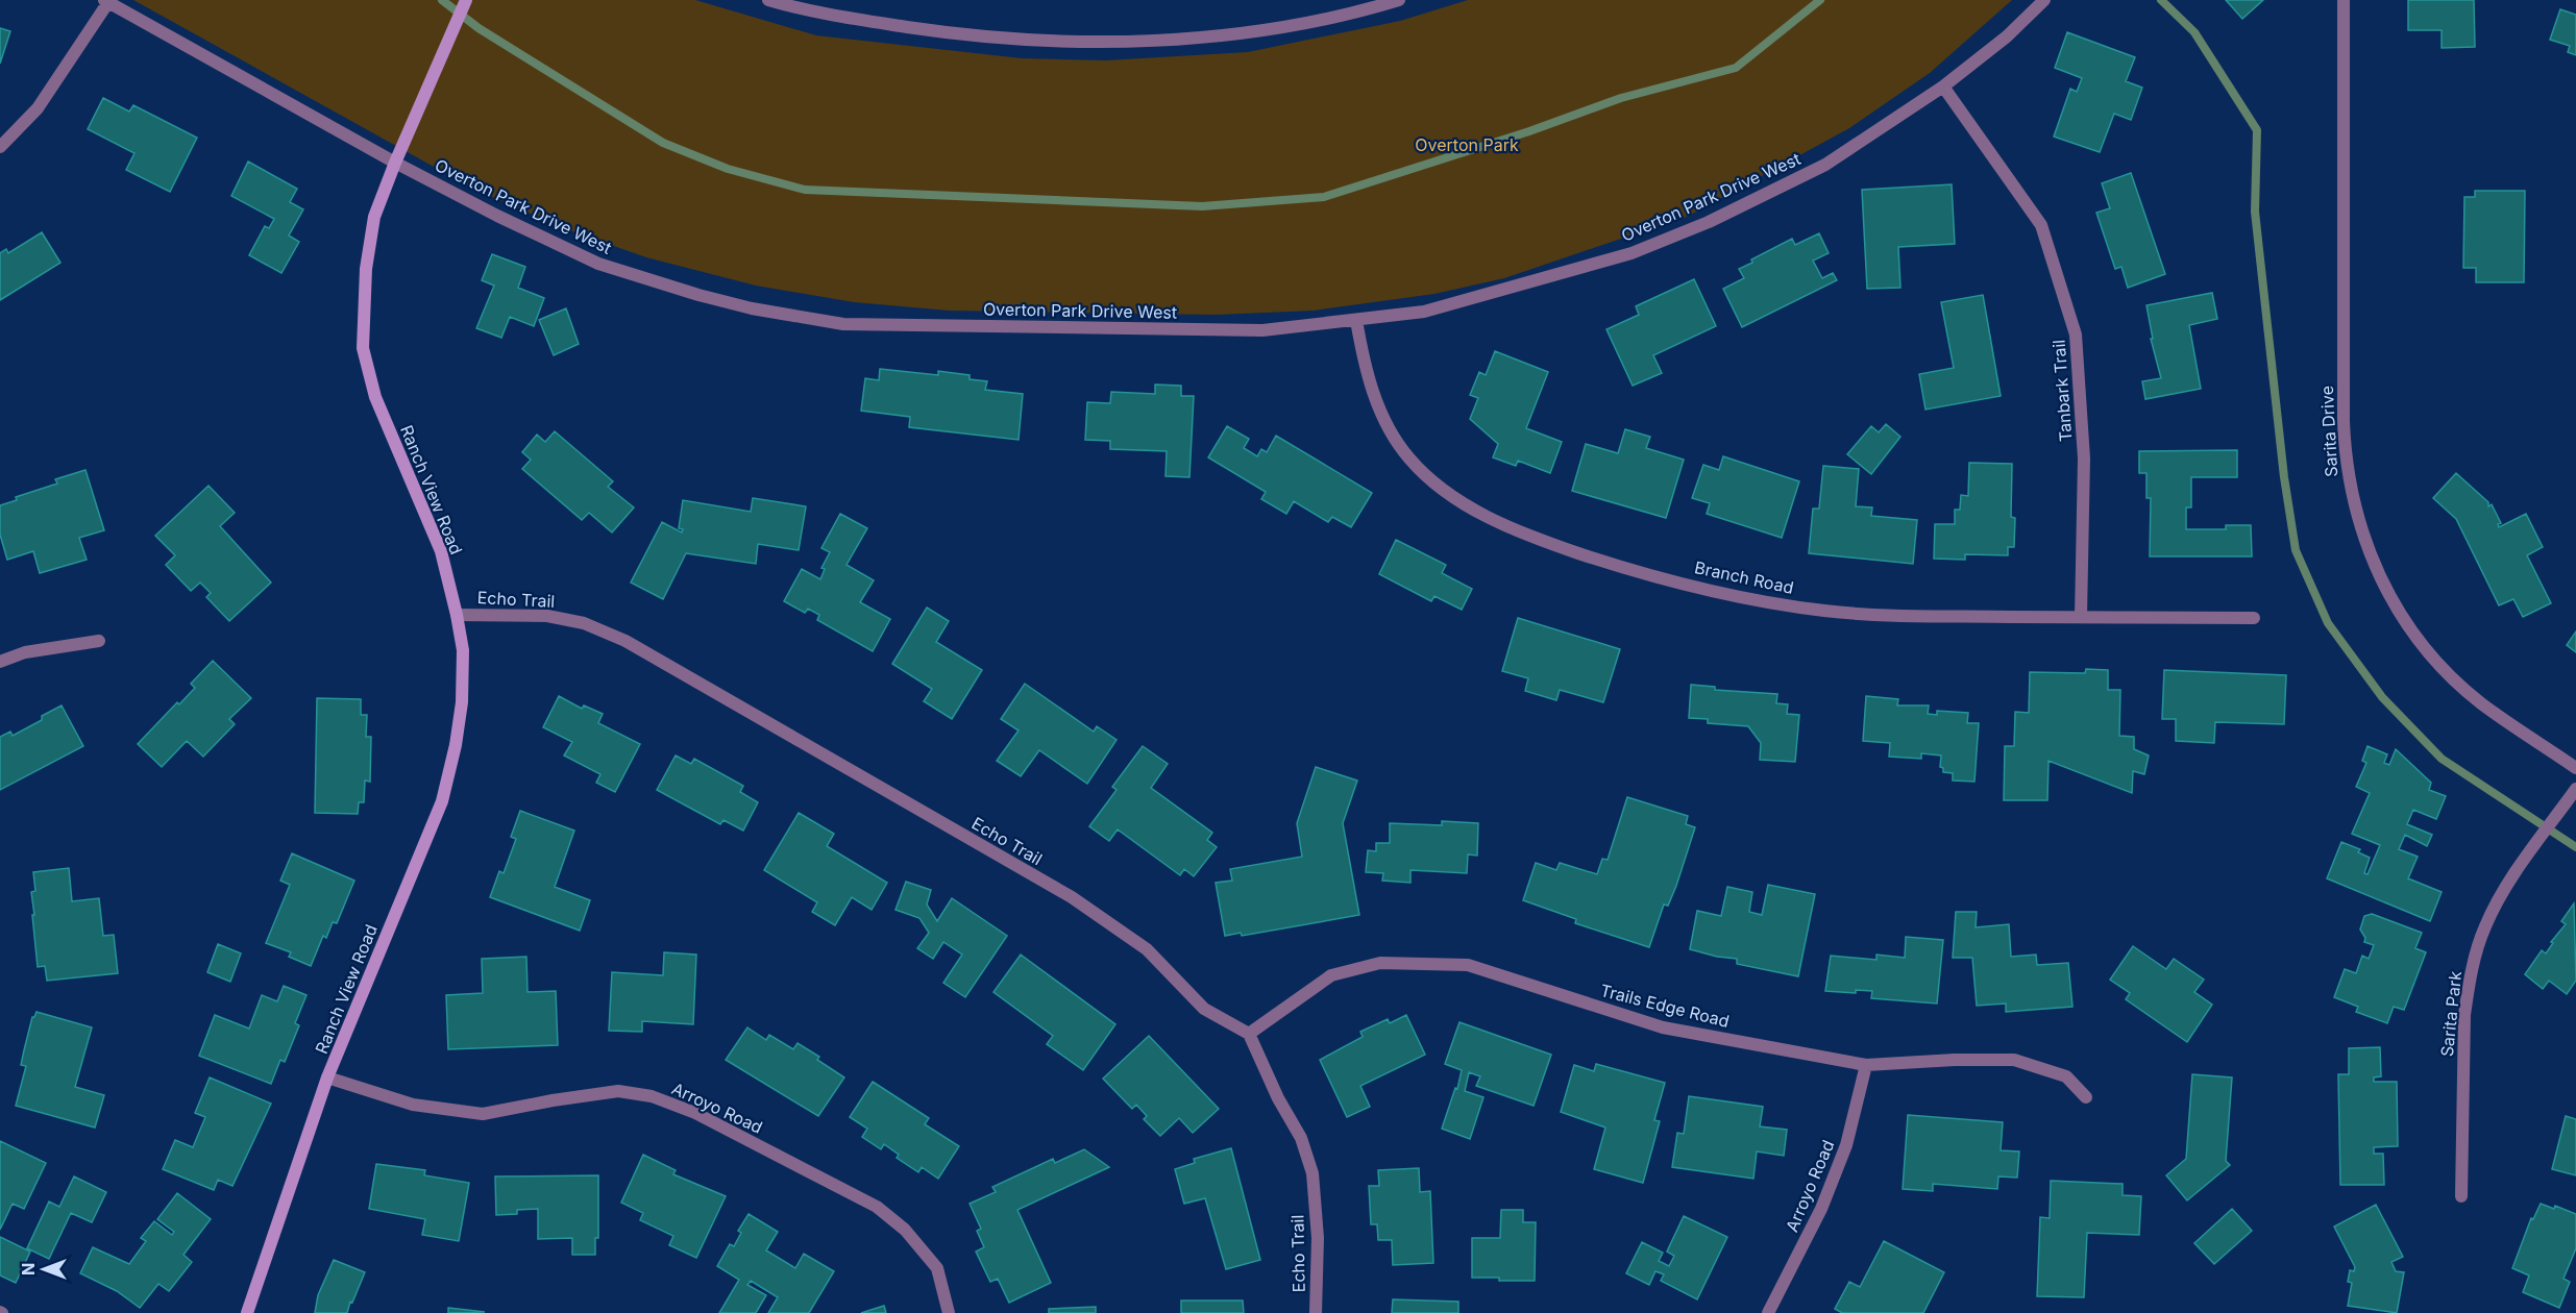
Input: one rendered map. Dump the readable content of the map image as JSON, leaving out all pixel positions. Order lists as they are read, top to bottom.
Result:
{
  "streets": {
    "street": [
      "Overton Park Drive West",
      "Tanbark Trail",
      "Sarita Drive",
      "Ranch View Road",
      "Branch Road",
      "Echo Trail",
      "Trails Edge Road",
      "Sarita Park",
      "Arroyo Road"
    ]
  },
  "crossings": [
    ["Overton Park Drive West", "Tanbark Trail"],
    ["Overton Park Drive West", "Ranch View Road"],
    ["Overton Park Drive West", "Branch Road"],
    ["Tanbark Trail", "Branch Road"],
    ["Ranch View Road", "Echo Trail"],
    ["Ranch View Road", "Arroyo Road"],
    ["Echo Trail", "Trails Edge Road"],
    ["Trails Edge Road", "Arroyo Road"]
  ],
  "parks": ["Overton Park"],
  "north": "left"
}
